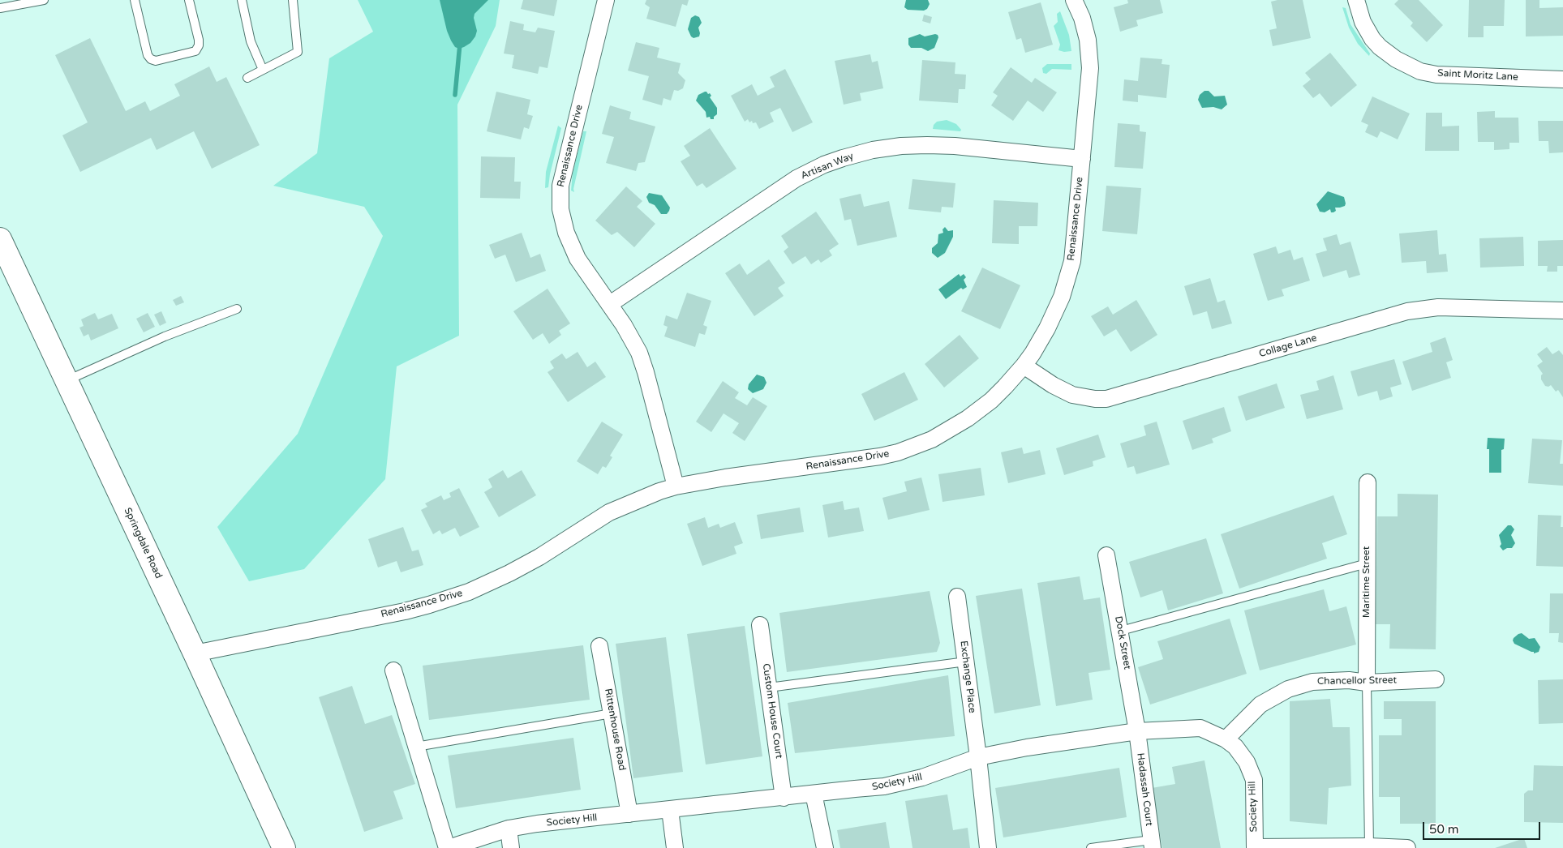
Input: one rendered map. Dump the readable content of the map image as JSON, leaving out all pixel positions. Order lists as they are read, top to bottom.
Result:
{
  "streets": {
    "main road": ["Springdale Road"],
    "street": [
      "Saint Moritz Lane",
      "Renaissance Drive",
      "Artisan Way",
      "Collage Lane",
      "Maritime Street",
      "Dock Street",
      "Exchange Place",
      "Chancellor Street",
      "Custom House Court",
      "Rittenhouse Road",
      "Society Hill",
      "Hadassah Court"
    ]
  },
  "crossings": [
    ["Renaissance Drive", "Artisan Way"],
    ["Renaissance Drive", "Collage Lane"],
    ["Renaissance Drive", "Springdale Road"],
    ["Maritime Street", "Chancellor Street"],
    ["Dock Street", "Society Hill"],
    ["Dock Street", "Hadassah Court"],
    ["Exchange Place", "Society Hill"],
    ["Chancellor Street", "Society Hill"],
    ["Custom House Court", "Society Hill"],
    ["Rittenhouse Road", "Society Hill"],
    ["Society Hill", "Hadassah Court"]
  ],
  "scale_bar": "50 m"
}
